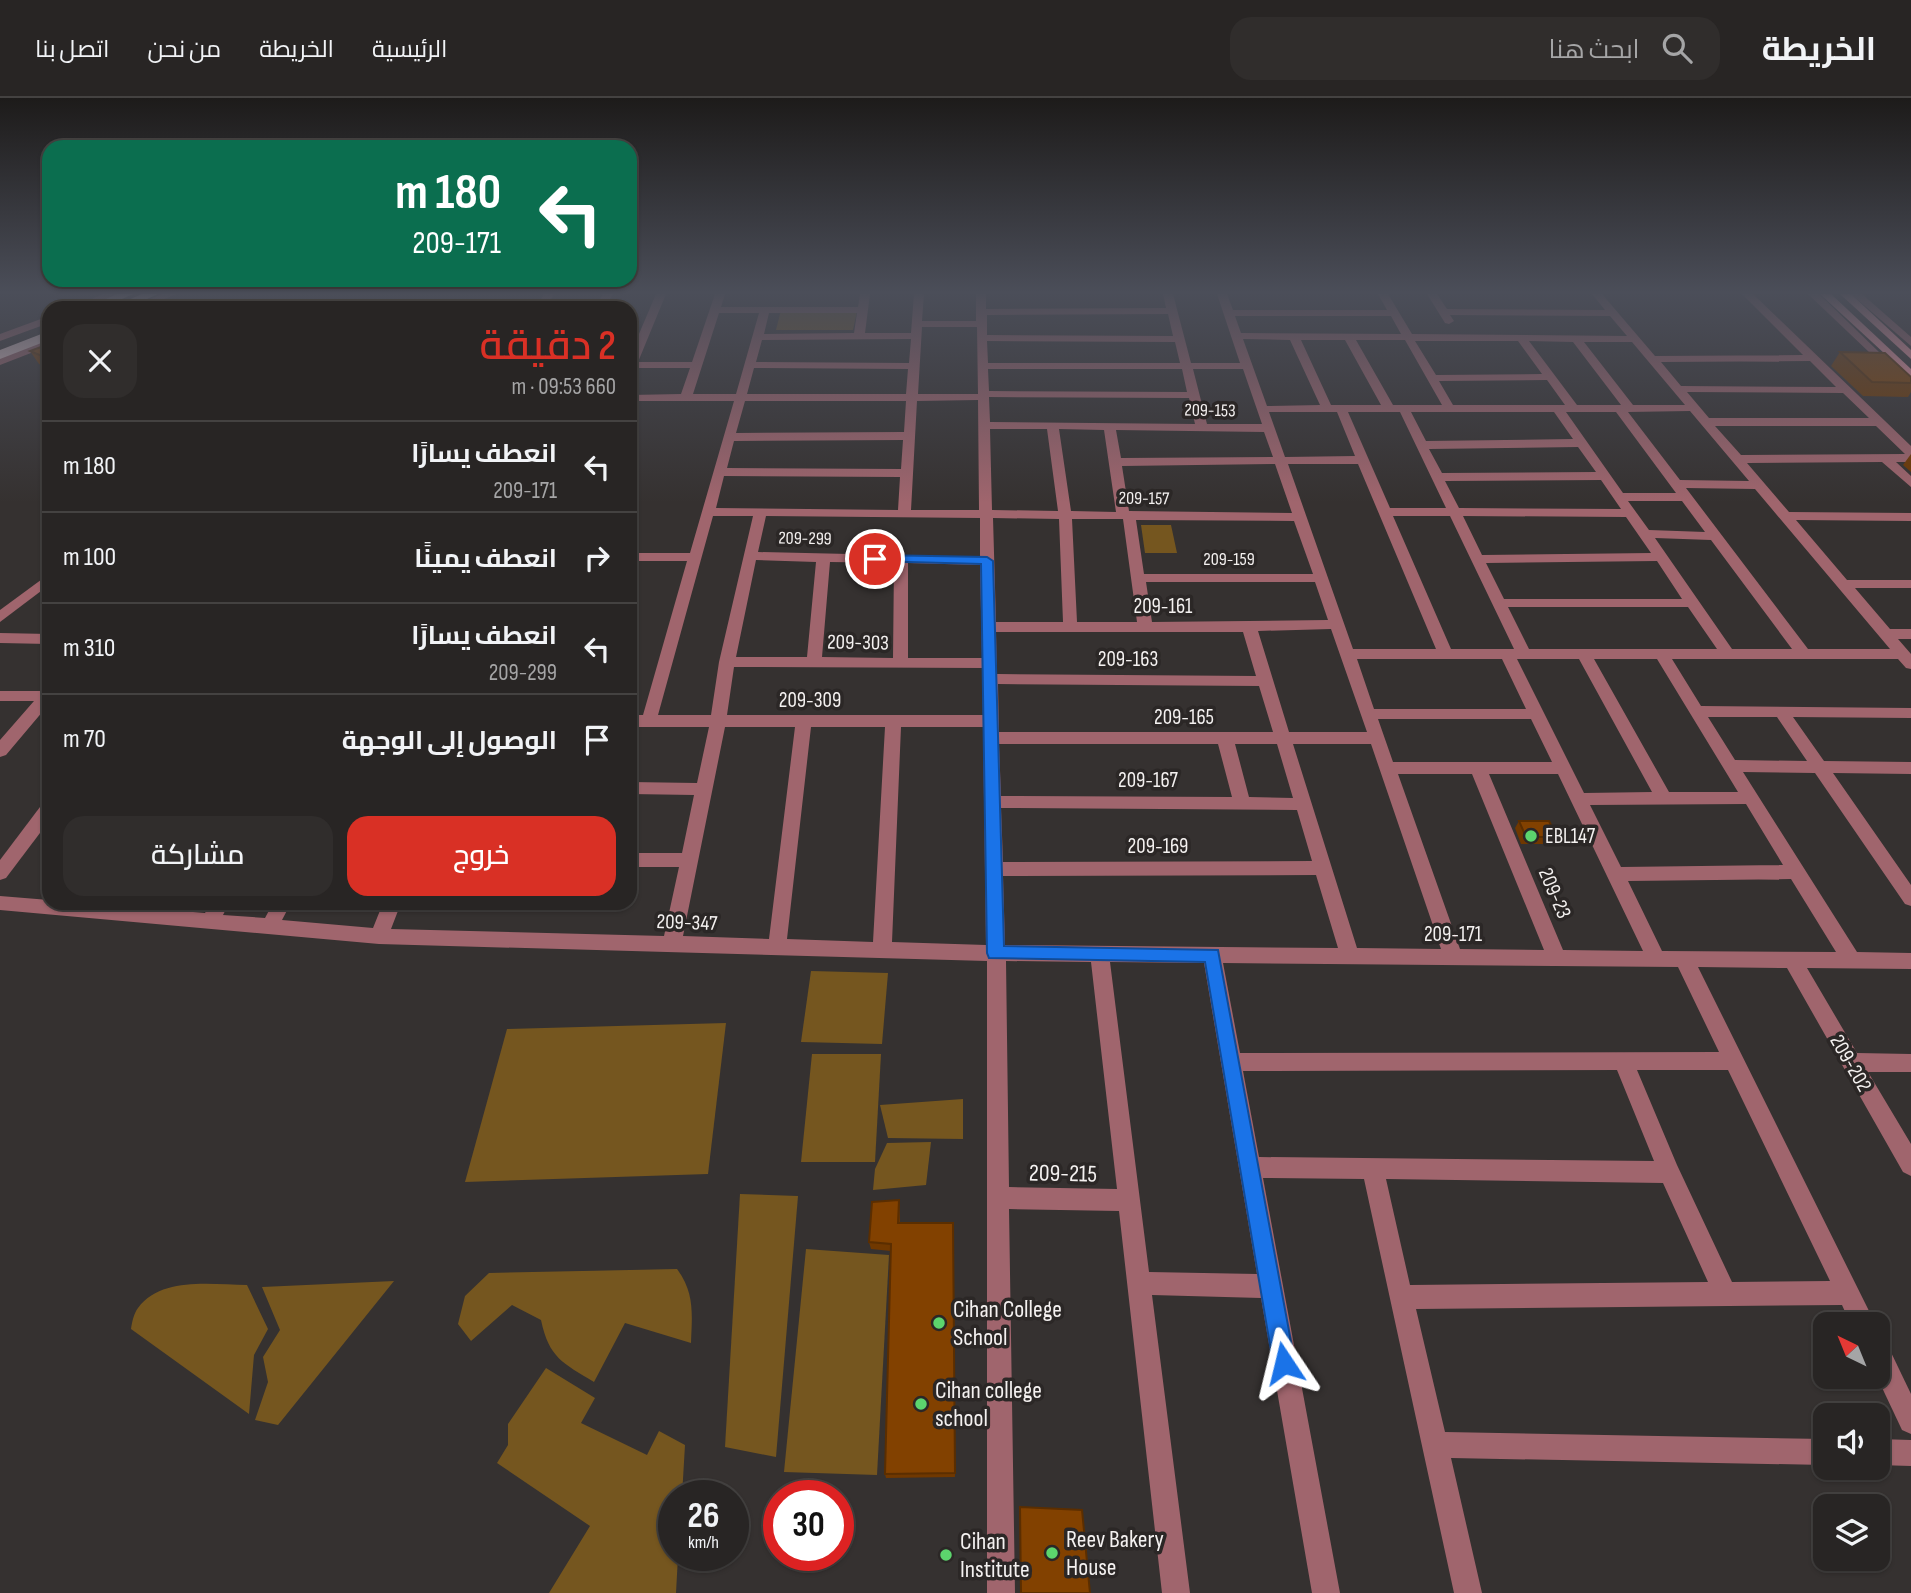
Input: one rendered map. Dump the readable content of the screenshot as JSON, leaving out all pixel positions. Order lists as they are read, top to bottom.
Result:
{
  "streets": {
    "street": [
      "209-153",
      "209-157",
      "209-299",
      "209-159",
      "209-161",
      "209-303",
      "209-163",
      "209-309",
      "209-165",
      "209-167",
      "209-169",
      "209-23",
      "209-347",
      "209-171",
      "209-202",
      "209-215"
    ]
  },
  "crossings": [
    ["209-303", "209-163"],
    ["209-23", "209-171"],
    ["209-347", "209-171"],
    ["209-171", "209-202"]
  ],
  "places": [
    "EBL147",
    "Cihan College School",
    "Cihan college school",
    "Reev Bakery House",
    "Cihan Institute"
  ],
  "north": "top left",
  "page": {
    "header": "الخريطة",
    "search": "ابحث هنا",
    "nav": [
      "الرئيسية",
      "الخريطة",
      "من نحن",
      "اتصل بنا"
    ],
    "turn": ["180 m", "209-171"],
    "heading": ["2 دقيقة", "660 m · 09:53"],
    "list": [
      {
        "name": "انعطف يسارًا",
        "note": "209-171",
        "value": "180 m"
      },
      {
        "name": "انعطف يمينًا",
        "value": "100 m"
      },
      {
        "name": "انعطف يسارًا",
        "note": "209-299",
        "value": "310 m"
      },
      {
        "name": "الوصول إلى الوجهة",
        "value": "70 m"
      }
    ],
    "buttons": ["خروج", "مشاركة"],
    "speed": "26 km/h",
    "limit": "30"
  }
}
